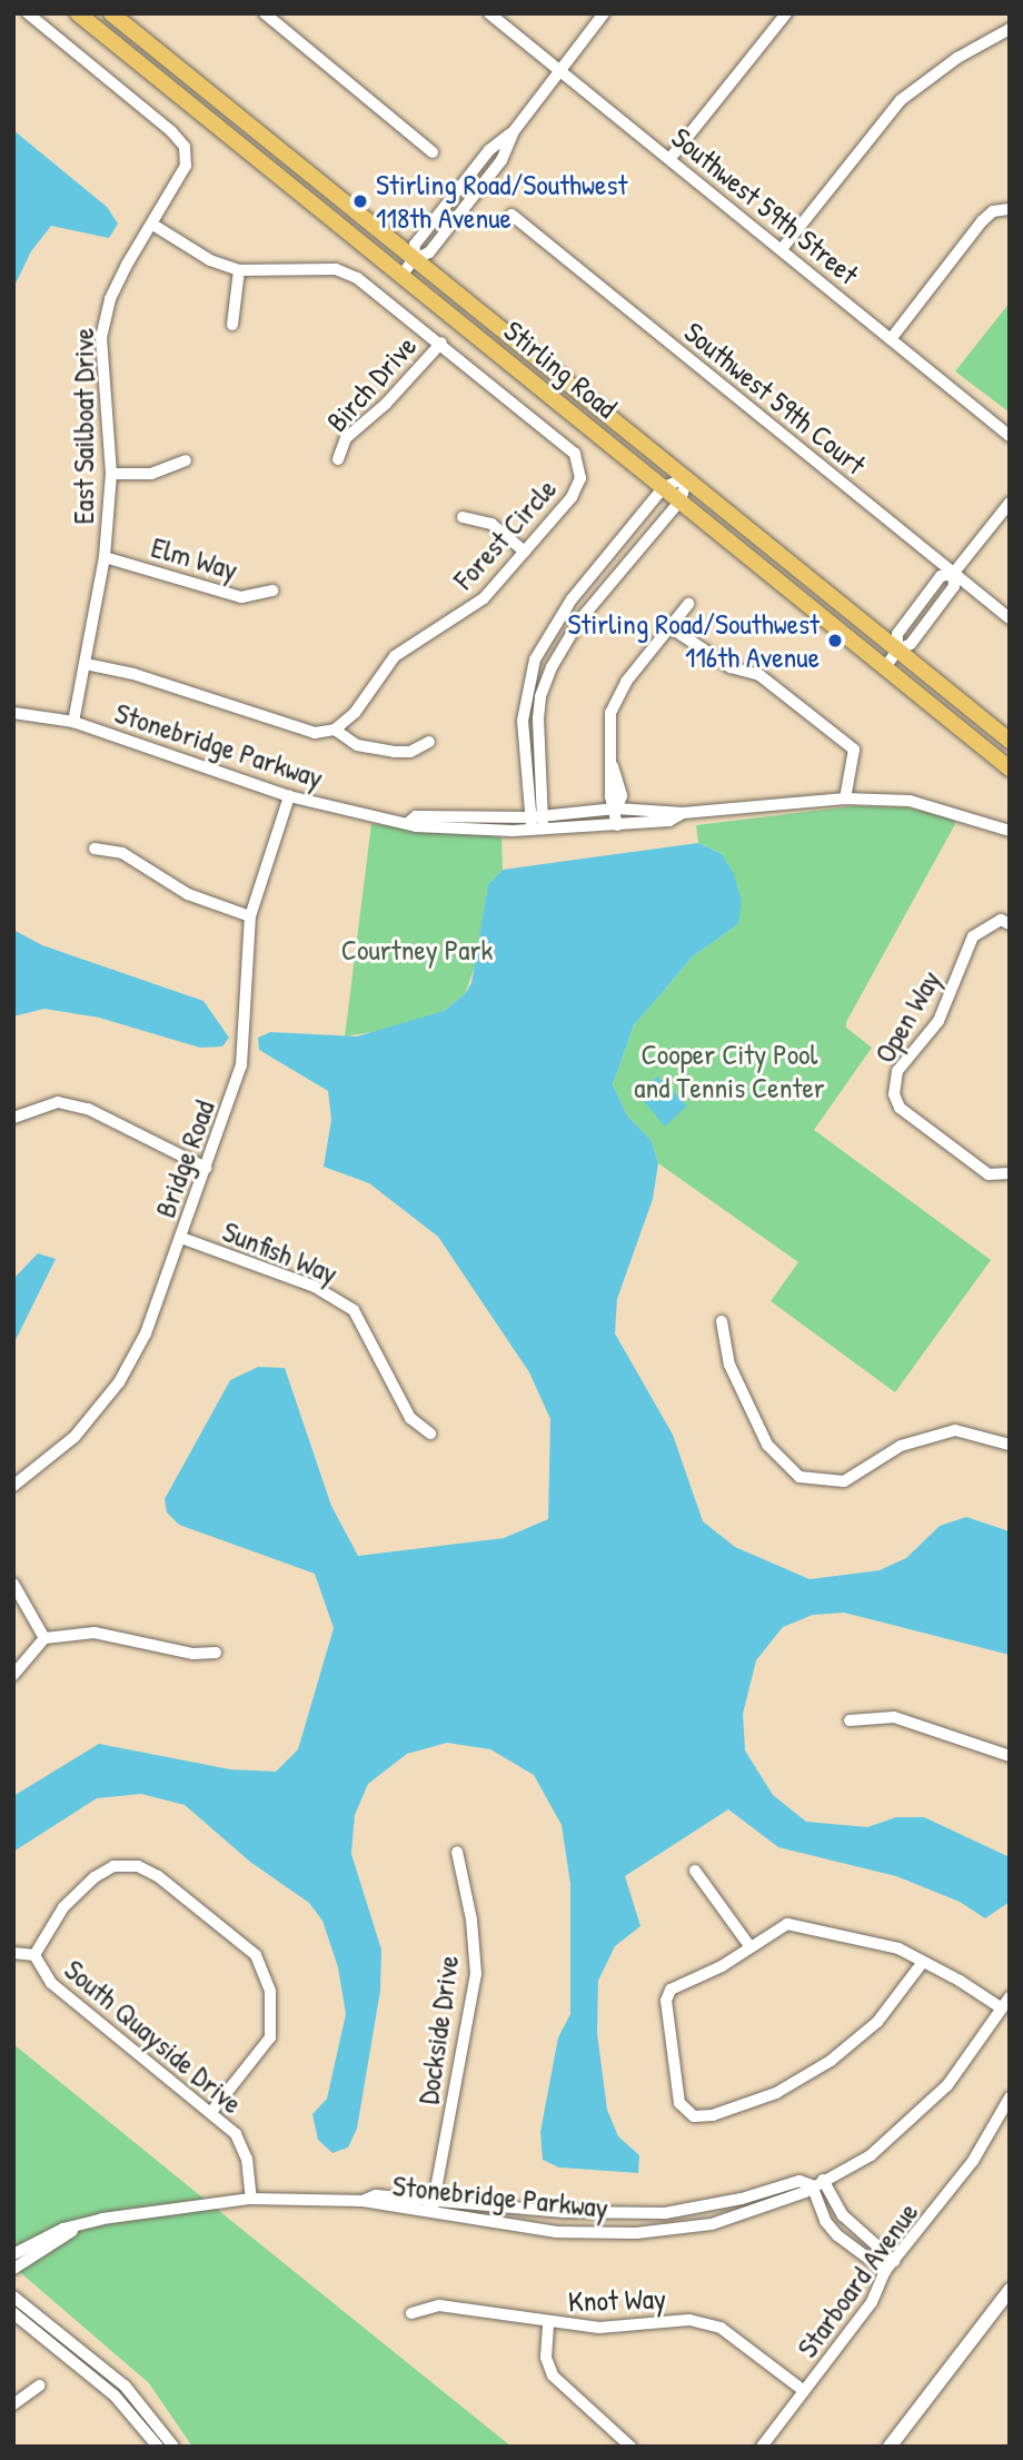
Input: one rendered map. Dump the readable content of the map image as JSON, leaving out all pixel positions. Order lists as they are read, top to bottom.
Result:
{
  "streets": {
    "main road": ["Stirling Road"],
    "street": [
      "Southwest 59th Street",
      "Birch Drive",
      "Southwest 59th Court",
      "East Sailboat Drive",
      "Forest Circle",
      "Elm Way",
      "Stonebridge Parkway",
      "Open Way",
      "Bridge Road",
      "Sunfish Way",
      "Dockside Drive",
      "South Quayside Drive",
      "Starboard Avenue",
      "Knot Way"
    ]
  },
  "crossings": [
    ["Birch Drive", "Forest Circle"],
    ["East Sailboat Drive", "Forest Circle"],
    ["East Sailboat Drive", "Elm Way"],
    ["East Sailboat Drive", "Stonebridge Parkway"],
    ["Stonebridge Parkway", "Bridge Road"],
    ["Stonebridge Parkway", "Dockside Drive"],
    ["Stonebridge Parkway", "South Quayside Drive"],
    ["Bridge Road", "Sunfish Way"],
    ["Starboard Avenue", "Knot Way"]
  ],
  "parks": ["Courtney Park", "Cooper City Pool and Tennis Center"],
  "places": ["Stirling Road/Southwest 118th Avenue", "Stirling Road/Southwest 116th Avenue"]
}
